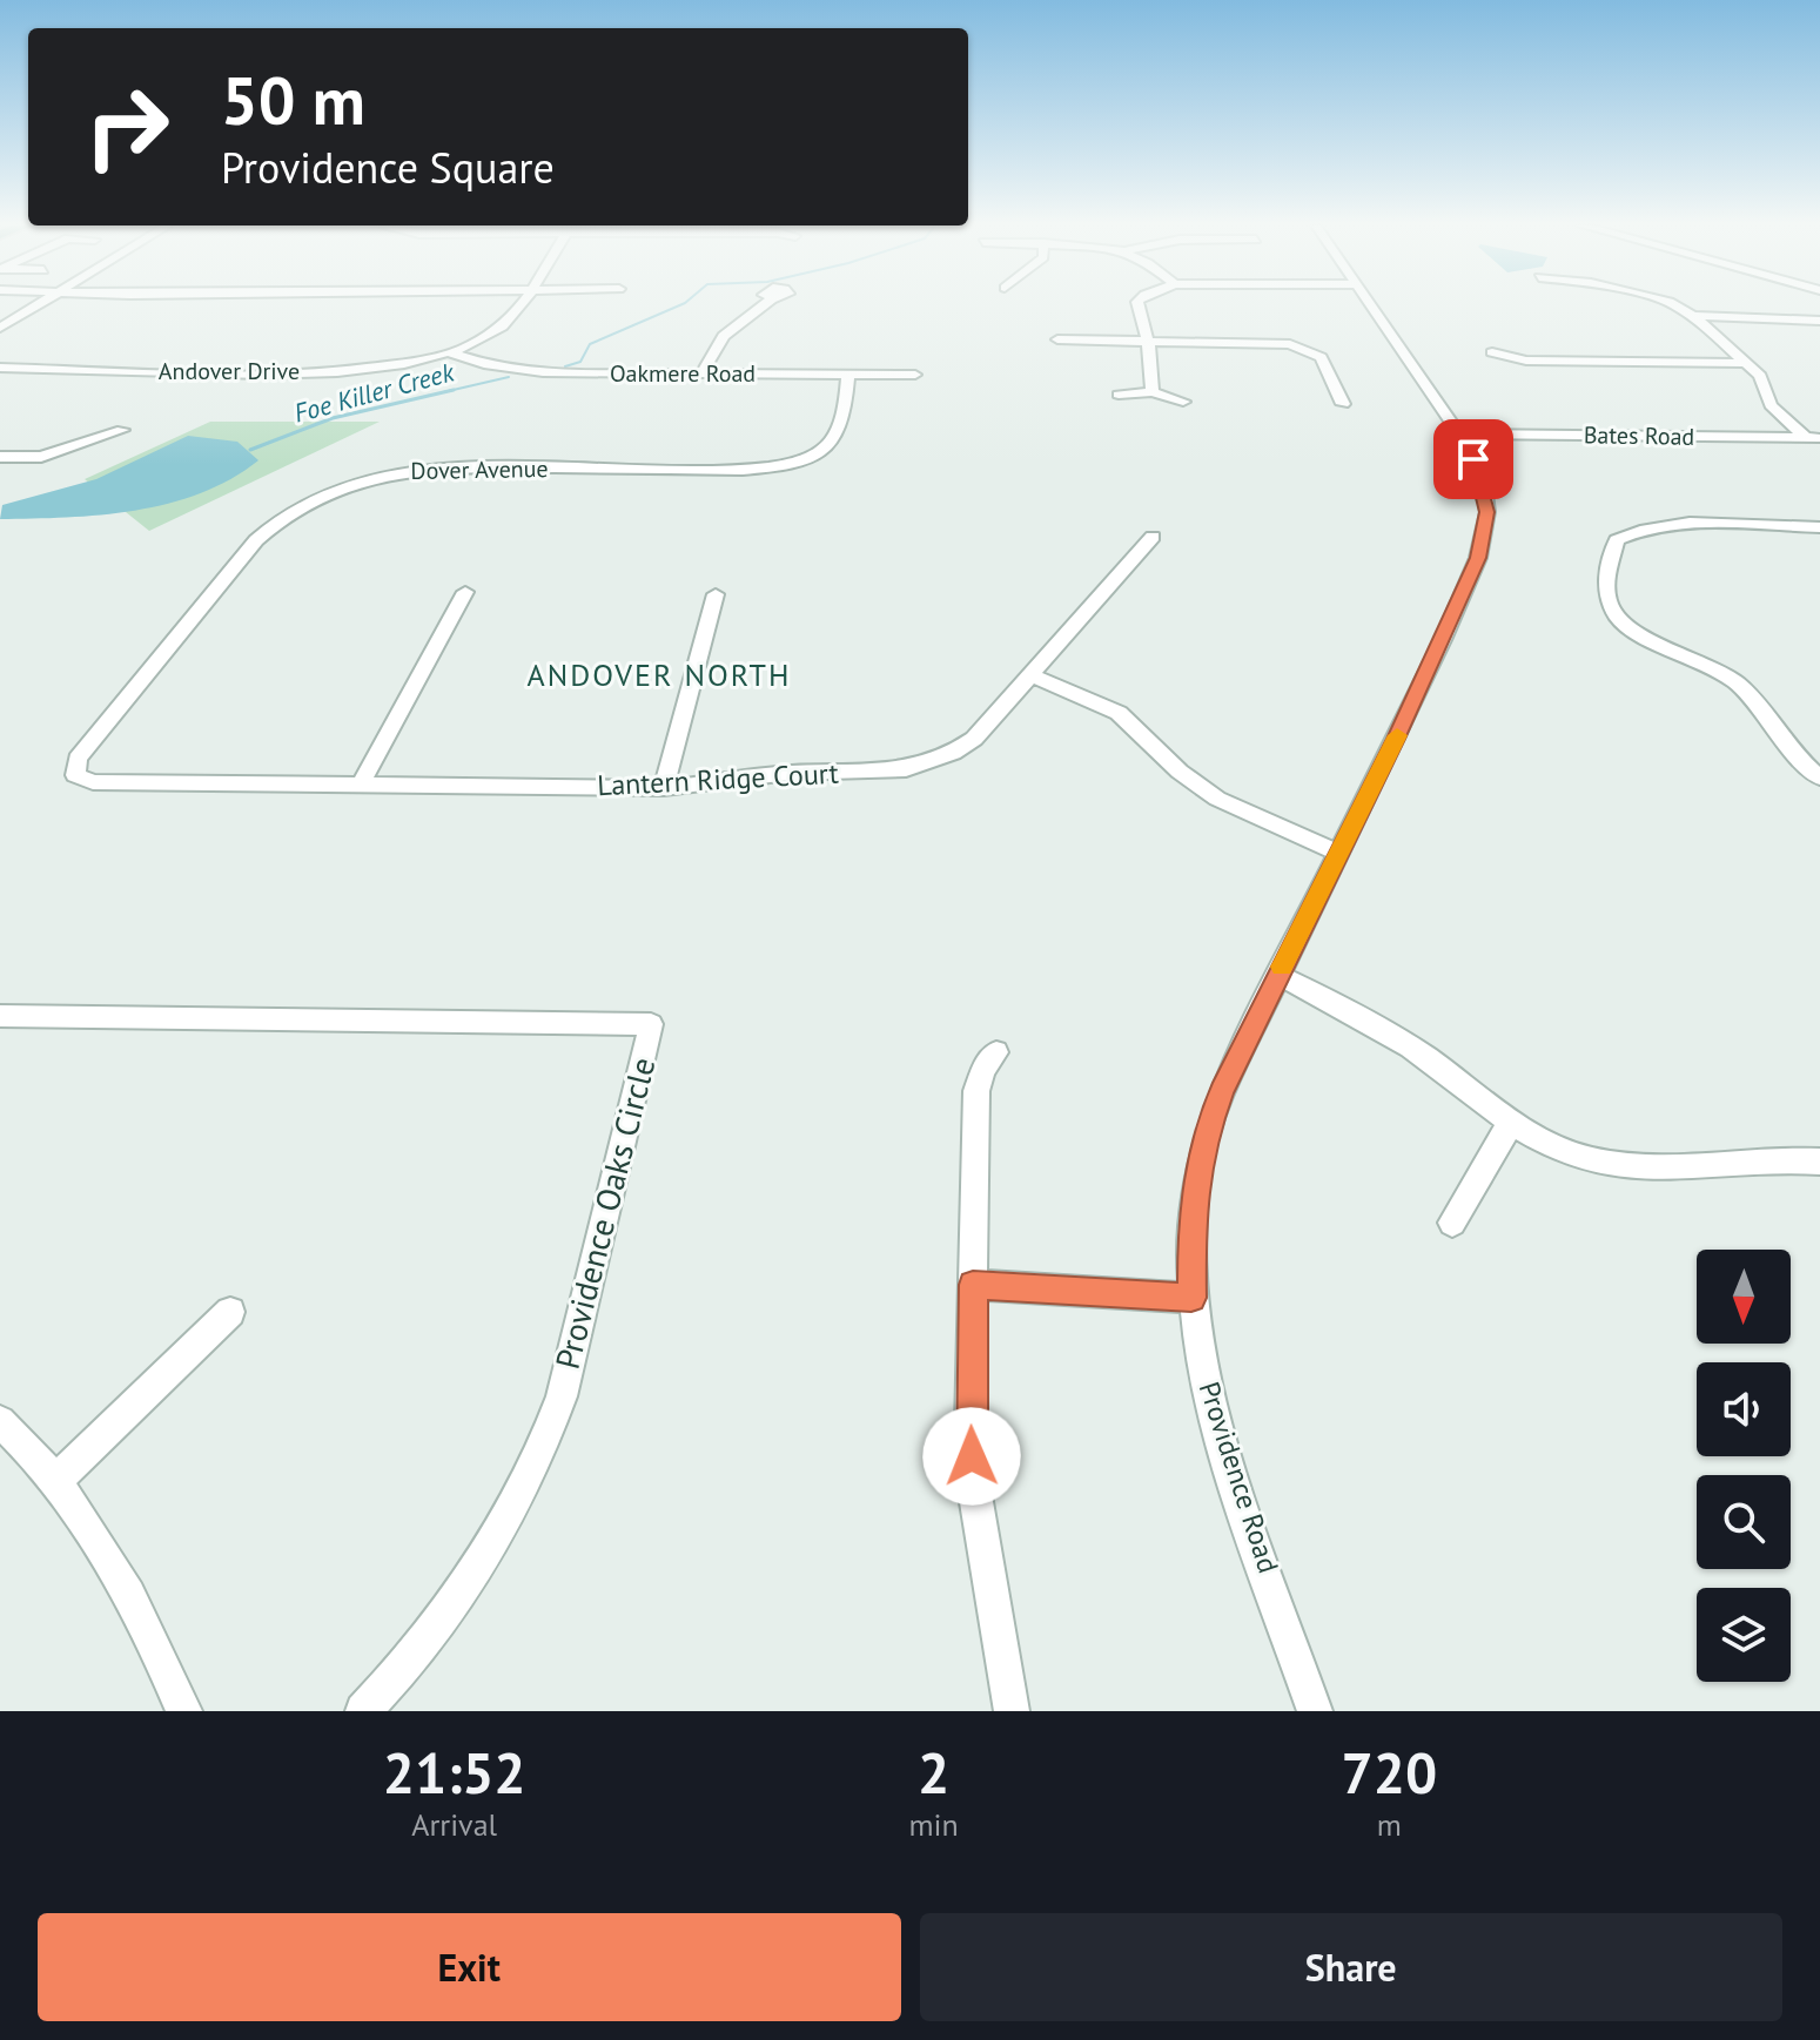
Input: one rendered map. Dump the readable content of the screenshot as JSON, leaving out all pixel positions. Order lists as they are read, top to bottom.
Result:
{
  "streets": {
    "street": [
      "Andover Drive",
      "Oakmere Road",
      "Bates Road",
      "Dover Avenue",
      "Lantern Ridge Court",
      "Providence Oaks Circle",
      "Providence Road"
    ]
  },
  "crossings": [
    ["Andover Drive", "Oakmere Road"],
    ["Oakmere Road", "Dover Avenue"],
    ["Bates Road", "Providence Road"],
    ["Dover Avenue", "Lantern Ridge Court"]
  ],
  "districts": ["ANDOVER NORTH"],
  "water": ["Foe Killer Creek"],
  "north": "bottom",
  "page": {
    "turn": ["50 m", "Providence Square"],
    "eta": [
      "21:52",
      "Arrival",
      "2",
      "min",
      "720",
      "m"
    ],
    "buttons": ["Exit", "Share"]
  }
}
